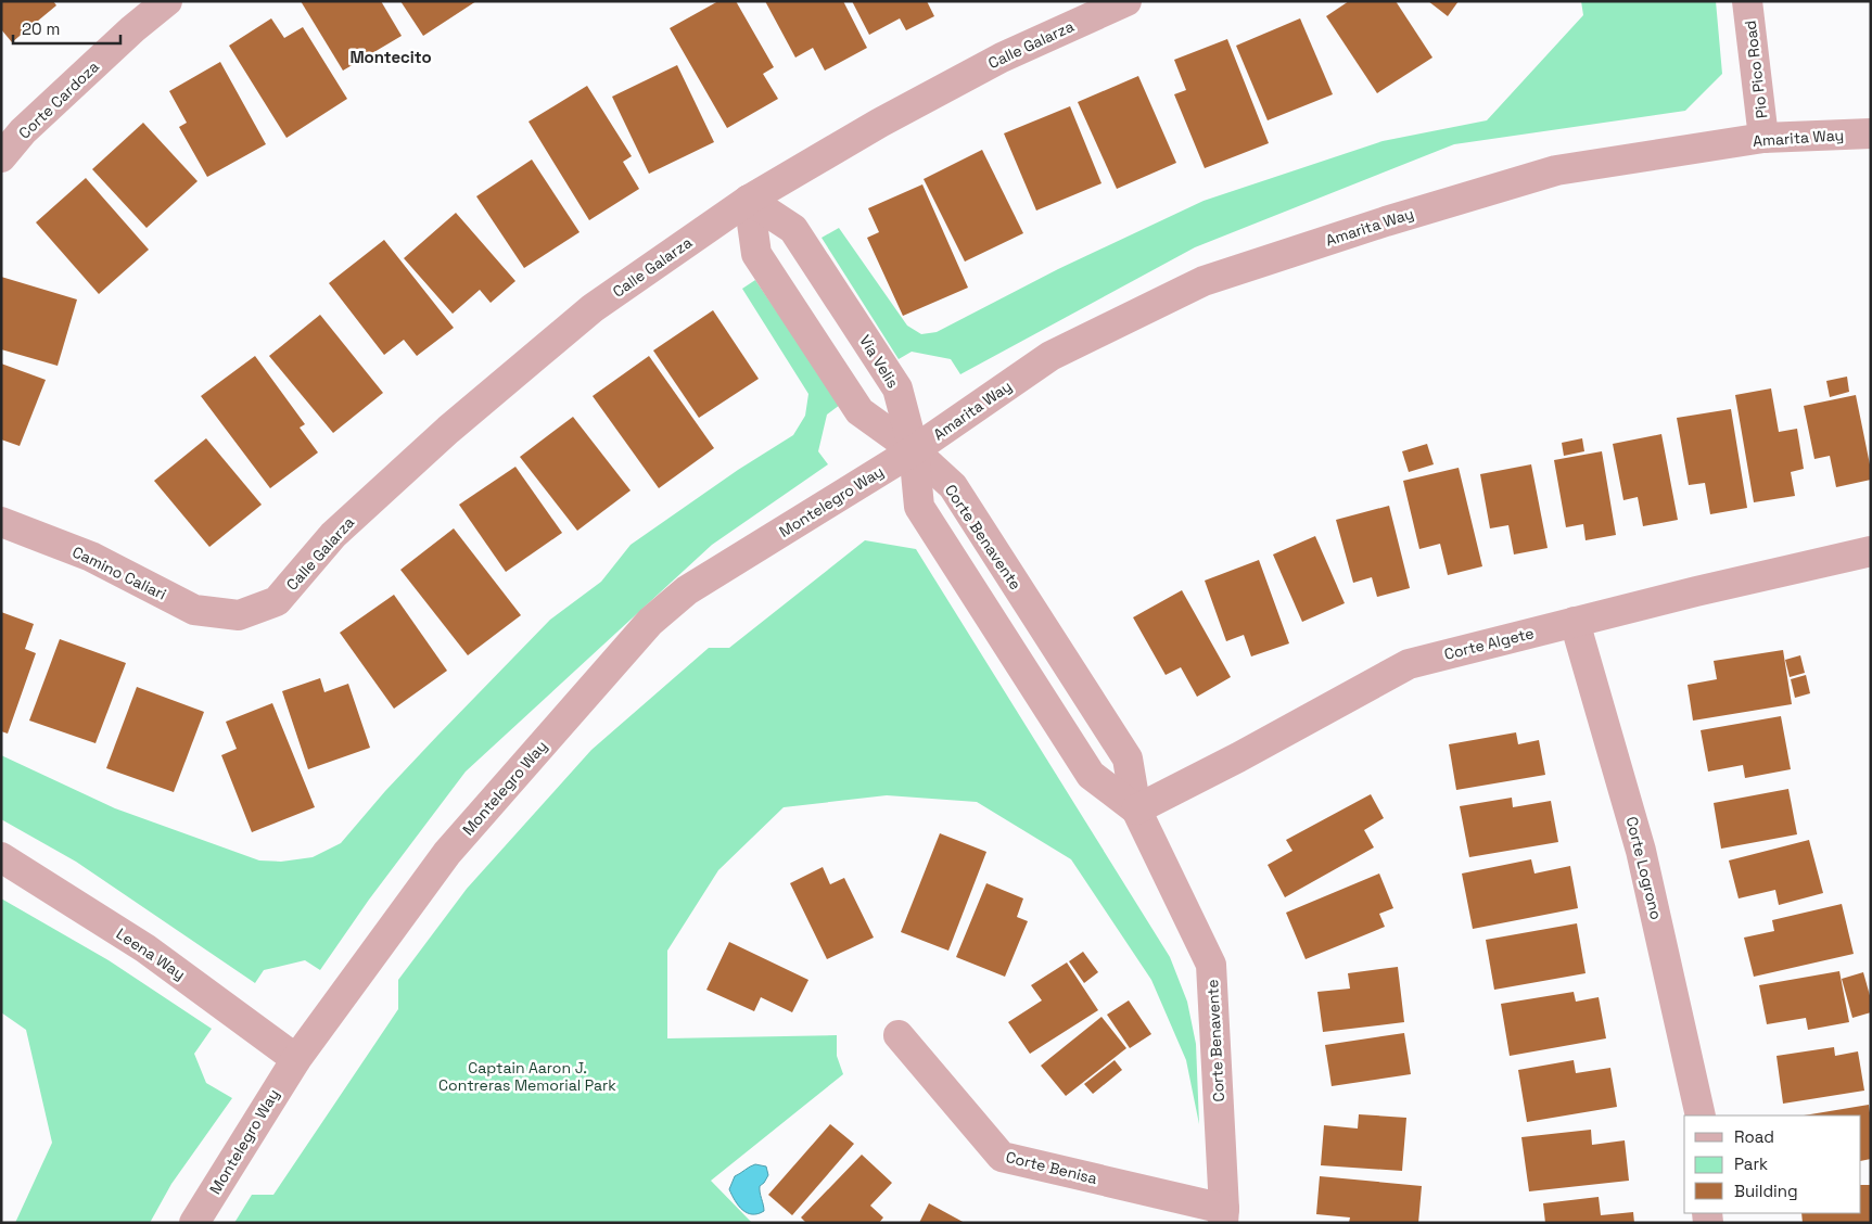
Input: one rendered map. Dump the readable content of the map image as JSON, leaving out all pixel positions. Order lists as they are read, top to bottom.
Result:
{
  "streets": {
    "street": [
      "Calle Galarza",
      "Pio Pico Road",
      "Corte Cardoza",
      "Amarita Way",
      "Via Velis",
      "Montelegro Way",
      "Corte Benavente",
      "Camino Caliari",
      "Corte Algete",
      "Corte Logrono",
      "Leena Way",
      "Corte Benisa"
    ]
  },
  "crossings": [
    ["Calle Galarza", "Via Velis"],
    ["Calle Galarza", "Camino Caliari"],
    ["Pio Pico Road", "Amarita Way"],
    ["Amarita Way", "Via Velis"],
    ["Amarita Way", "Montelegro Way"],
    ["Amarita Way", "Corte Benavente"],
    ["Via Velis", "Montelegro Way"],
    ["Via Velis", "Corte Benavente"],
    ["Montelegro Way", "Corte Benavente"],
    ["Montelegro Way", "Leena Way"],
    ["Corte Benavente", "Corte Algete"],
    ["Corte Benavente", "Corte Benisa"],
    ["Corte Algete", "Corte Logrono"]
  ],
  "districts": ["Montecito"],
  "parks": ["Captain Aaron J. Contreras Memorial Park"],
  "legend": ["Road", "Park", "Building"],
  "scale_bar": "20 m"
}
